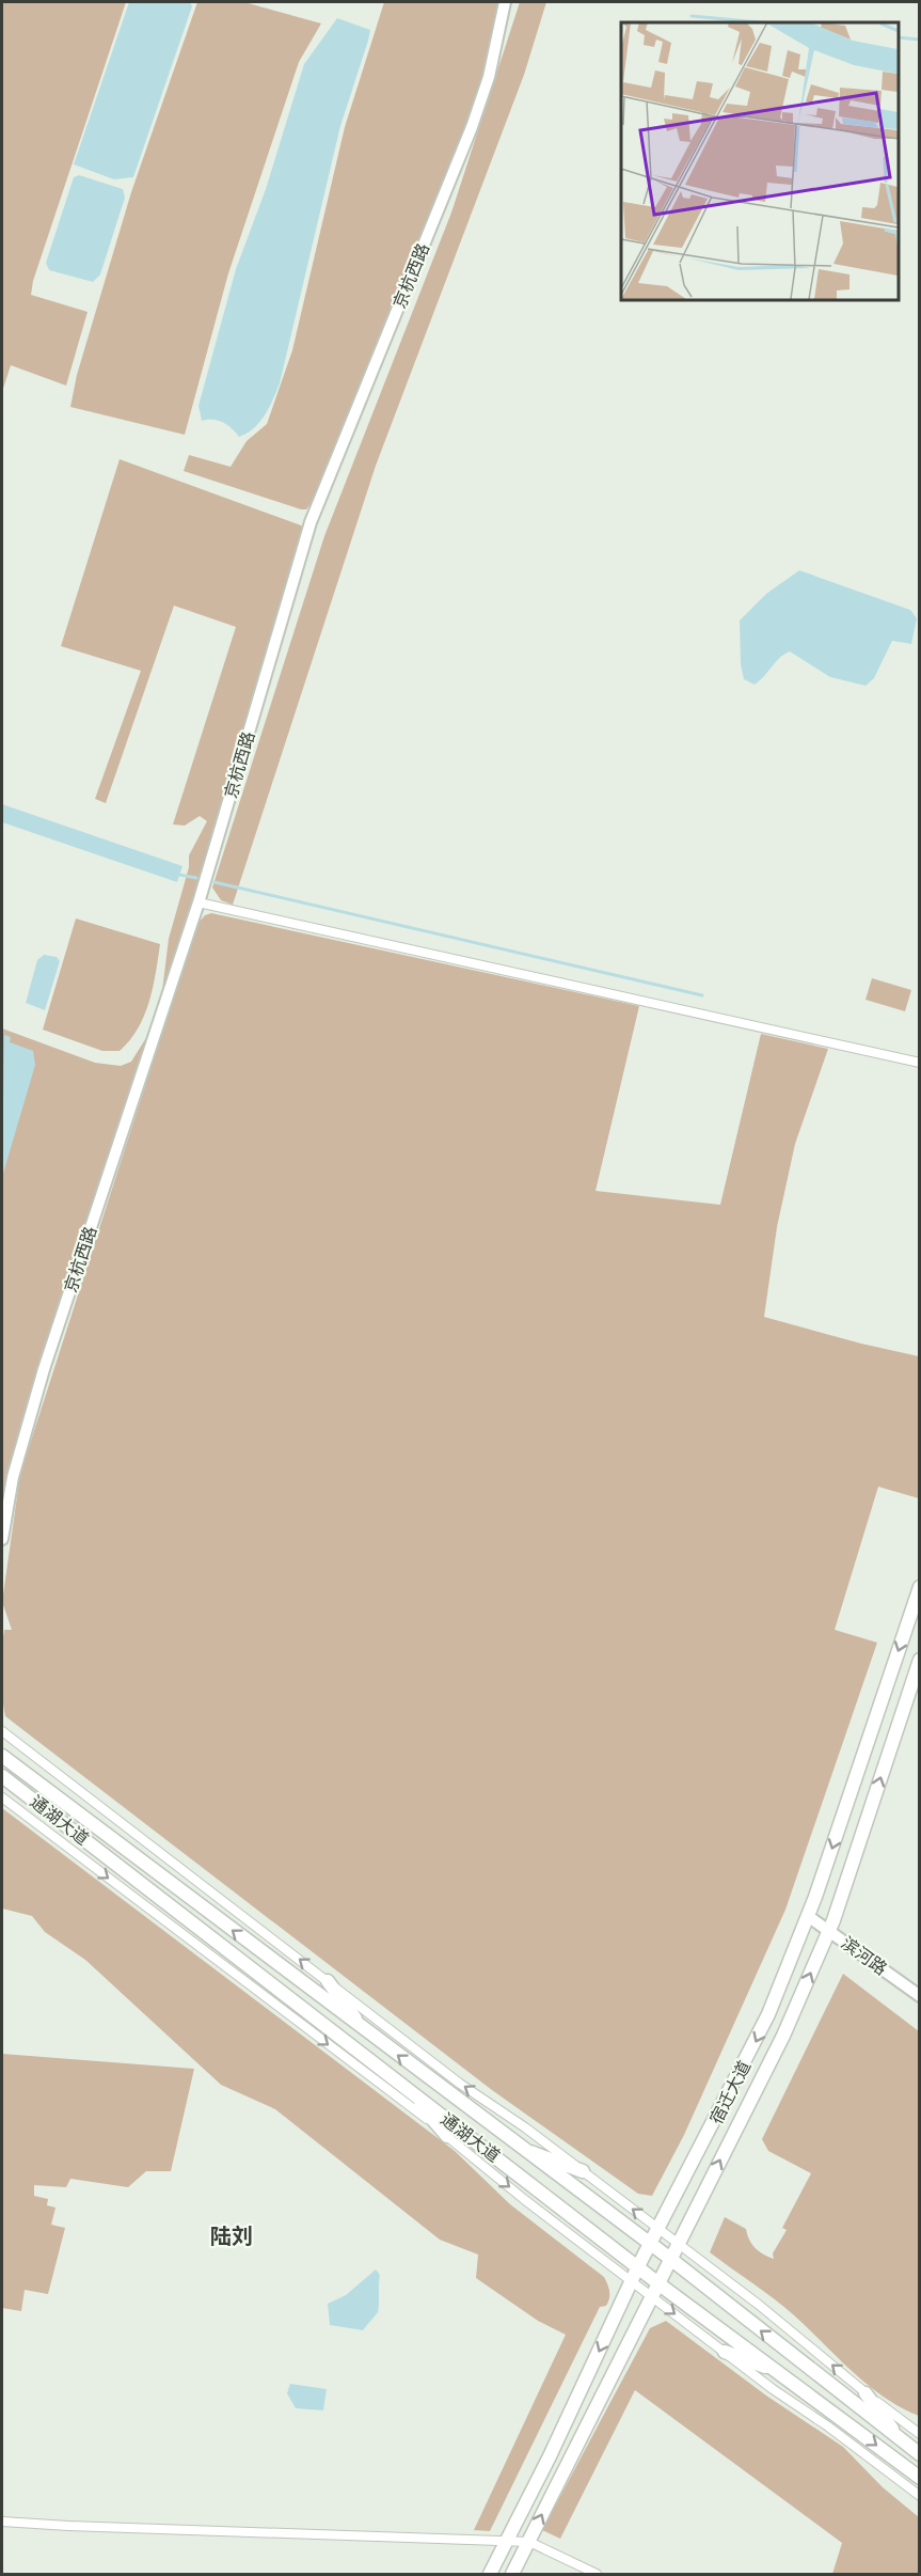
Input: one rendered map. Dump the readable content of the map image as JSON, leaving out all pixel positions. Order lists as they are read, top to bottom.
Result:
{
  "streets": {
    "main road": [
      "京杭西路",
      "通湖大道",
      "滨河路",
      "宿迁大道"
    ]
  },
  "crossings": [
    ["通湖大道", "宿迁大道"],
    ["滨河路", "宿迁大道"]
  ],
  "districts": ["陆刘"]
}
